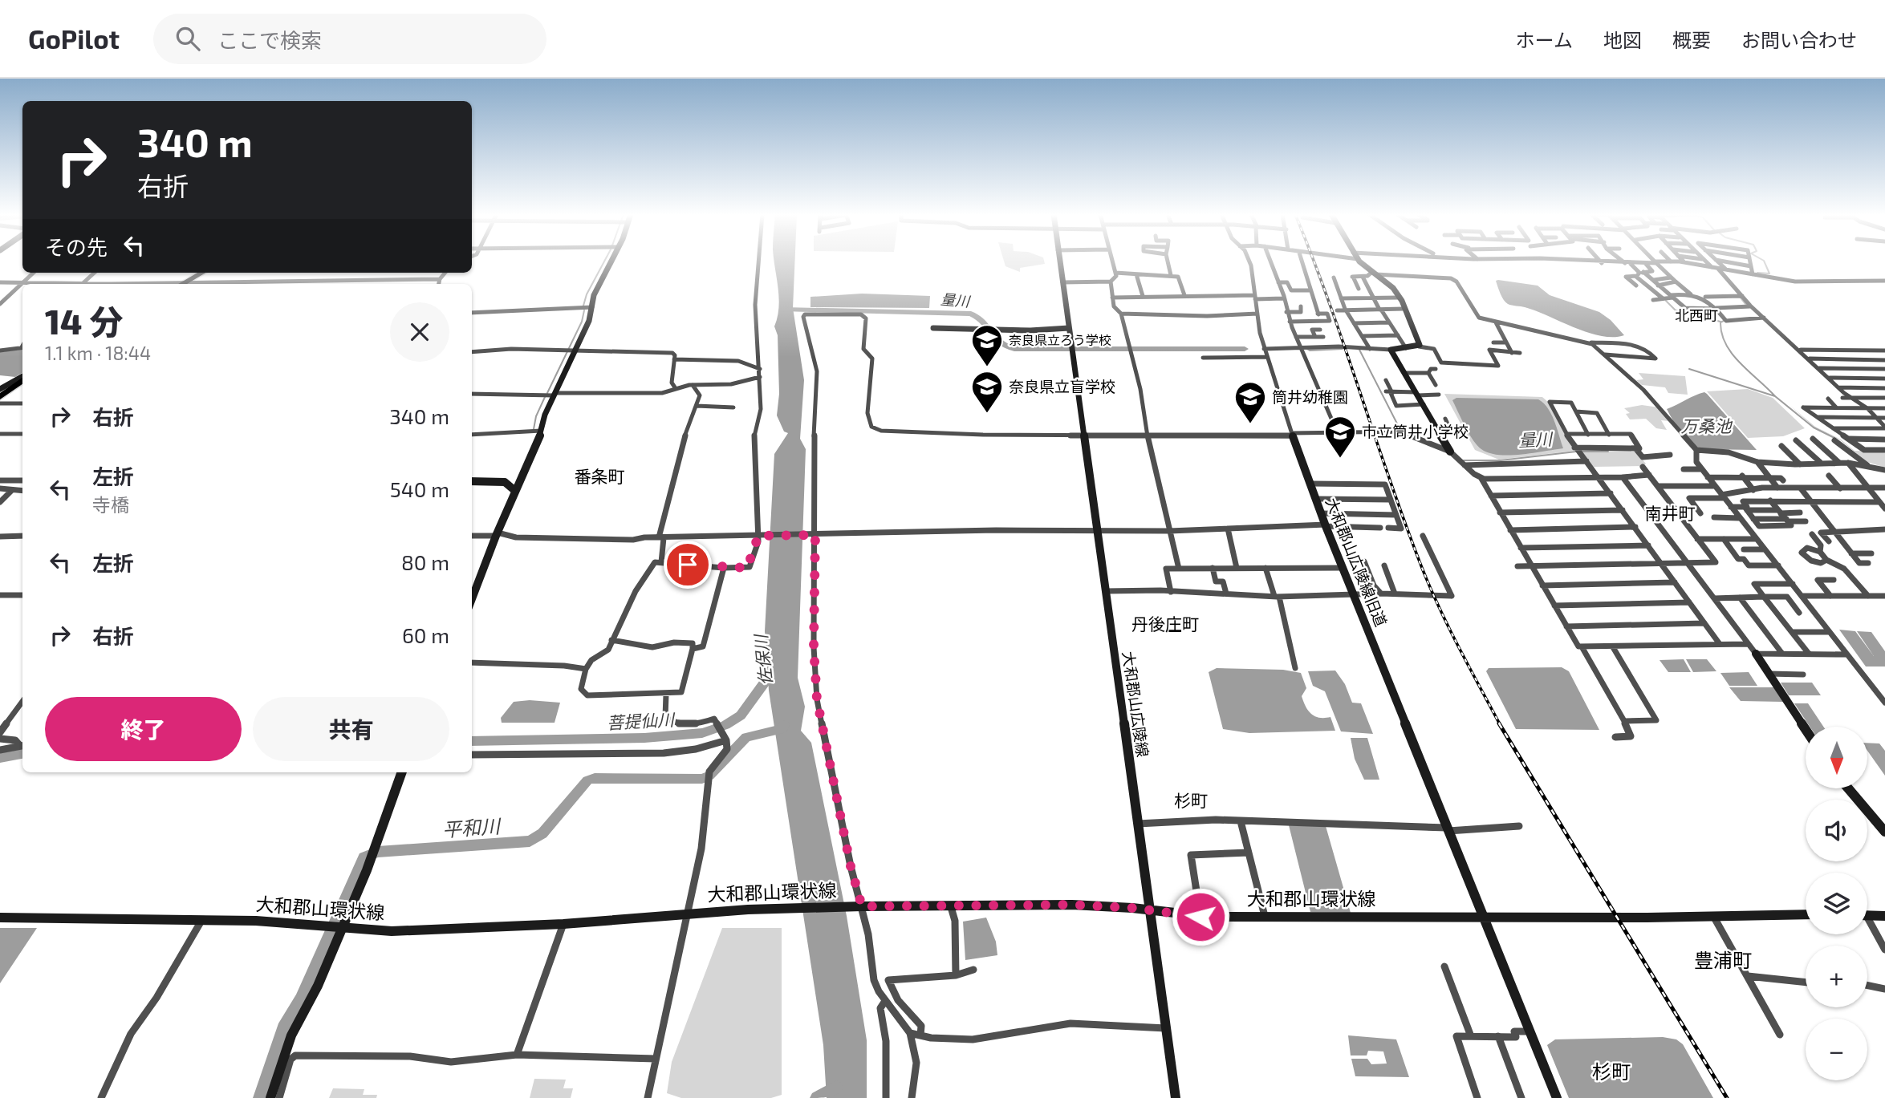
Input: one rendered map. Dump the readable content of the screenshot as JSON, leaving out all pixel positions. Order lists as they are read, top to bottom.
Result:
{
  "streets": {
    "street": ["大和郡山広陵線旧道", "大和郡山広陵線", "大和郡山環状線"]
  },
  "crossings": [
    ["大和郡山広陵線旧道", "大和郡山環状線"],
    ["大和郡山広陵線", "大和郡山環状線"]
  ],
  "districts": [
    "北西町",
    "番条町",
    "南井町",
    "丹後庄町",
    "杉町",
    "豊浦町",
    "杉町"
  ],
  "water": [
    "量川",
    "万桑池",
    "佐保川",
    "菩提仙川",
    "平和川"
  ],
  "places": {
    "school or university": [
      "奈良県立ろう学校",
      "奈良県立盲学校",
      "筒井幼稚園",
      "市立筒井小学校"
    ]
  },
  "north": "bottom",
  "page": {
    "header": "GoPilot",
    "search": "ここで検索",
    "nav": [
      "ホーム",
      "地図",
      "概要",
      "お問い合わせ"
    ],
    "turn": ["340 m", "右折"],
    "then": "その先",
    "heading": ["14 分", "1.1 km · 18:44"],
    "list": [
      {
        "name": "右折",
        "value": "340 m"
      },
      {
        "name": "左折",
        "note": "寺橋",
        "value": "540 m"
      },
      {
        "name": "左折",
        "value": "80 m"
      },
      {
        "name": "右折",
        "value": "60 m"
      }
    ],
    "buttons": ["終了", "共有"],
    "map_buttons": ["+", "−"]
  }
}
